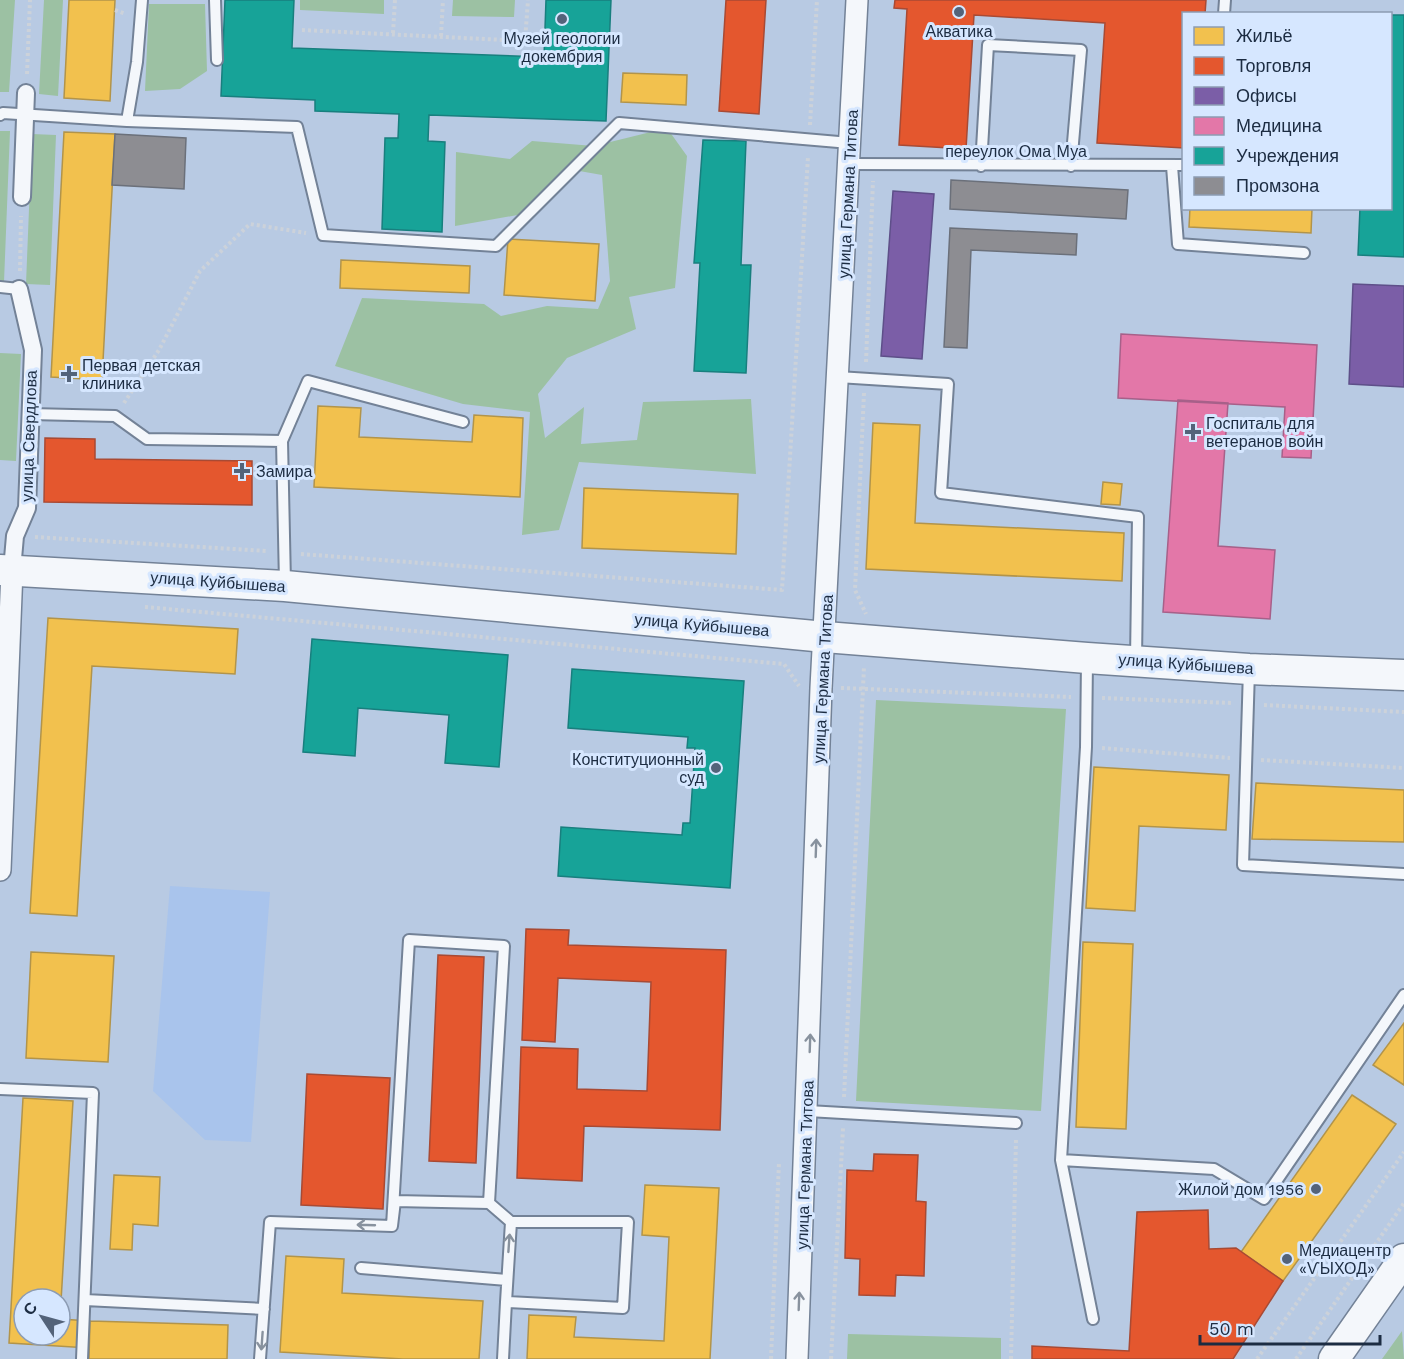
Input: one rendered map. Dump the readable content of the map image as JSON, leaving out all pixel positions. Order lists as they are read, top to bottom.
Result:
{
  "streets": {
    "main road": ["улица Куйбышева"],
    "street": ["улица Германа Титова", "улица Свердлова"],
    "lane": ["переулок Ома Муа"]
  },
  "crossings": [
    ["переулок Ома Муа", "улица Германа Титова"],
    ["улица Германа Титова", "улица Куйбышева"],
    ["улица Свердлова", "улица Куйбышева"]
  ],
  "one_way": ["улица Германа Титова"],
  "places": {
    "other": [
      "Акватика",
      "Музей геологии докембрия",
      "Конституционный суд",
      "Жилой дом 1956",
      "Медиацентр «ѴЫХОД»"
    ],
    "health": ["Первая детская клиника", "Госпиталь для ветеранов войн", "Замира"]
  },
  "legend": [
    "Жильё",
    "Торговля",
    "Офисы",
    "Медицина",
    "Учреждения",
    "Промзона"
  ],
  "scale_bar": "50 m",
  "north": "top left"
}
